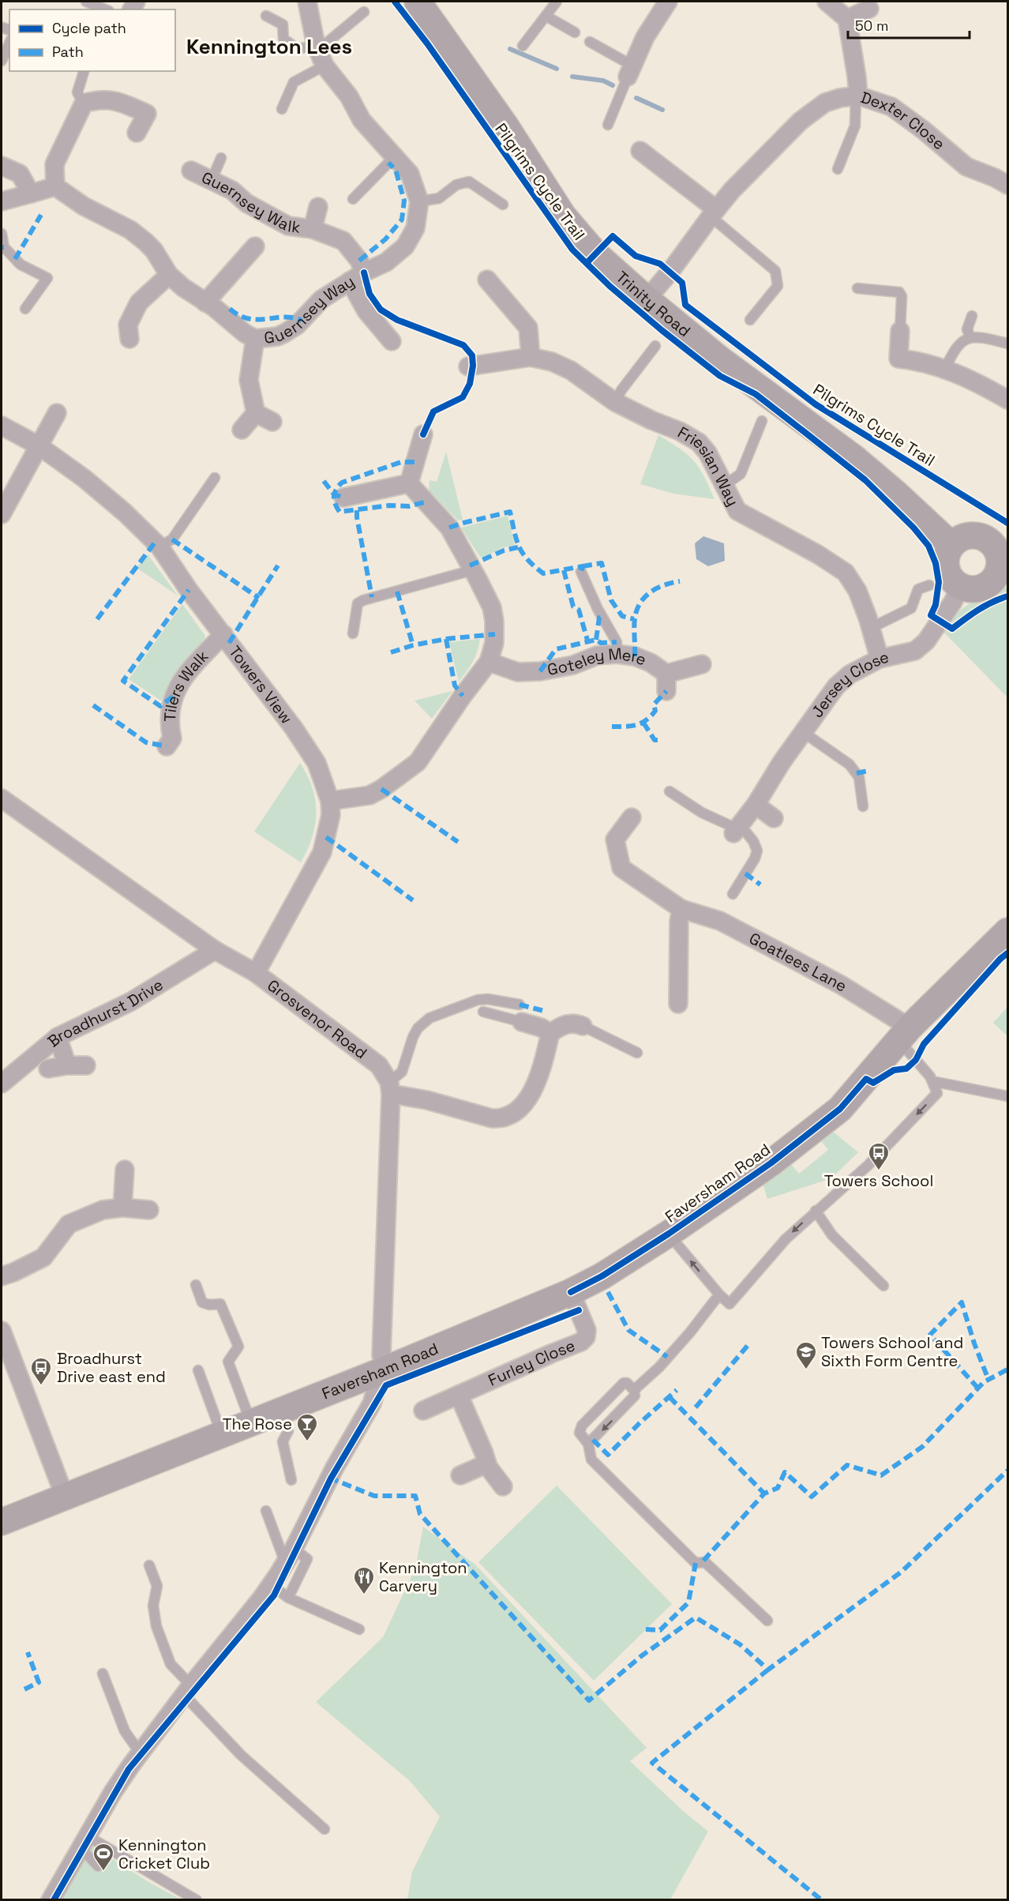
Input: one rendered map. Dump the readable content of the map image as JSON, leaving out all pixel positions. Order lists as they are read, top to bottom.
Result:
{
  "streets": {
    "main road": ["Trinity Road", "Faversham Road"],
    "street": [
      "Dexter Close",
      "Guernsey Walk",
      "Guernsey Way",
      "Friesian Way",
      "Goteley Mere",
      "Towers View",
      "Tilers Walk",
      "Jersey Close",
      "Goatlees Lane",
      "Broadhurst Drive",
      "Grosvenor Road",
      "Furley Close"
    ],
    "cycle path": ["Pilgrims Cycle Trail"]
  },
  "crossings": [
    ["Dexter Close", "Trinity Road"],
    ["Guernsey Walk", "Guernsey Way"],
    ["Trinity Road", "Jersey Close"],
    ["Friesian Way", "Jersey Close"],
    ["Towers View", "Tilers Walk"],
    ["Towers View", "Grosvenor Road"],
    ["Goatlees Lane", "Faversham Road"],
    ["Broadhurst Drive", "Grosvenor Road"],
    ["Faversham Road", "Furley Close"]
  ],
  "districts": ["Kennington Lees"],
  "places": {
    "bus stop": ["Towers School", "Broadhurst Drive east end"],
    "school or university": ["Towers School and Sixth Form Centre"],
    "bar": ["The Rose"],
    "restaurant": ["Kennington Carvery"],
    "sports": ["Kennington Cricket Club"]
  },
  "legend": ["Cycle path", "Path"],
  "scale_bar": "50 m"
}
